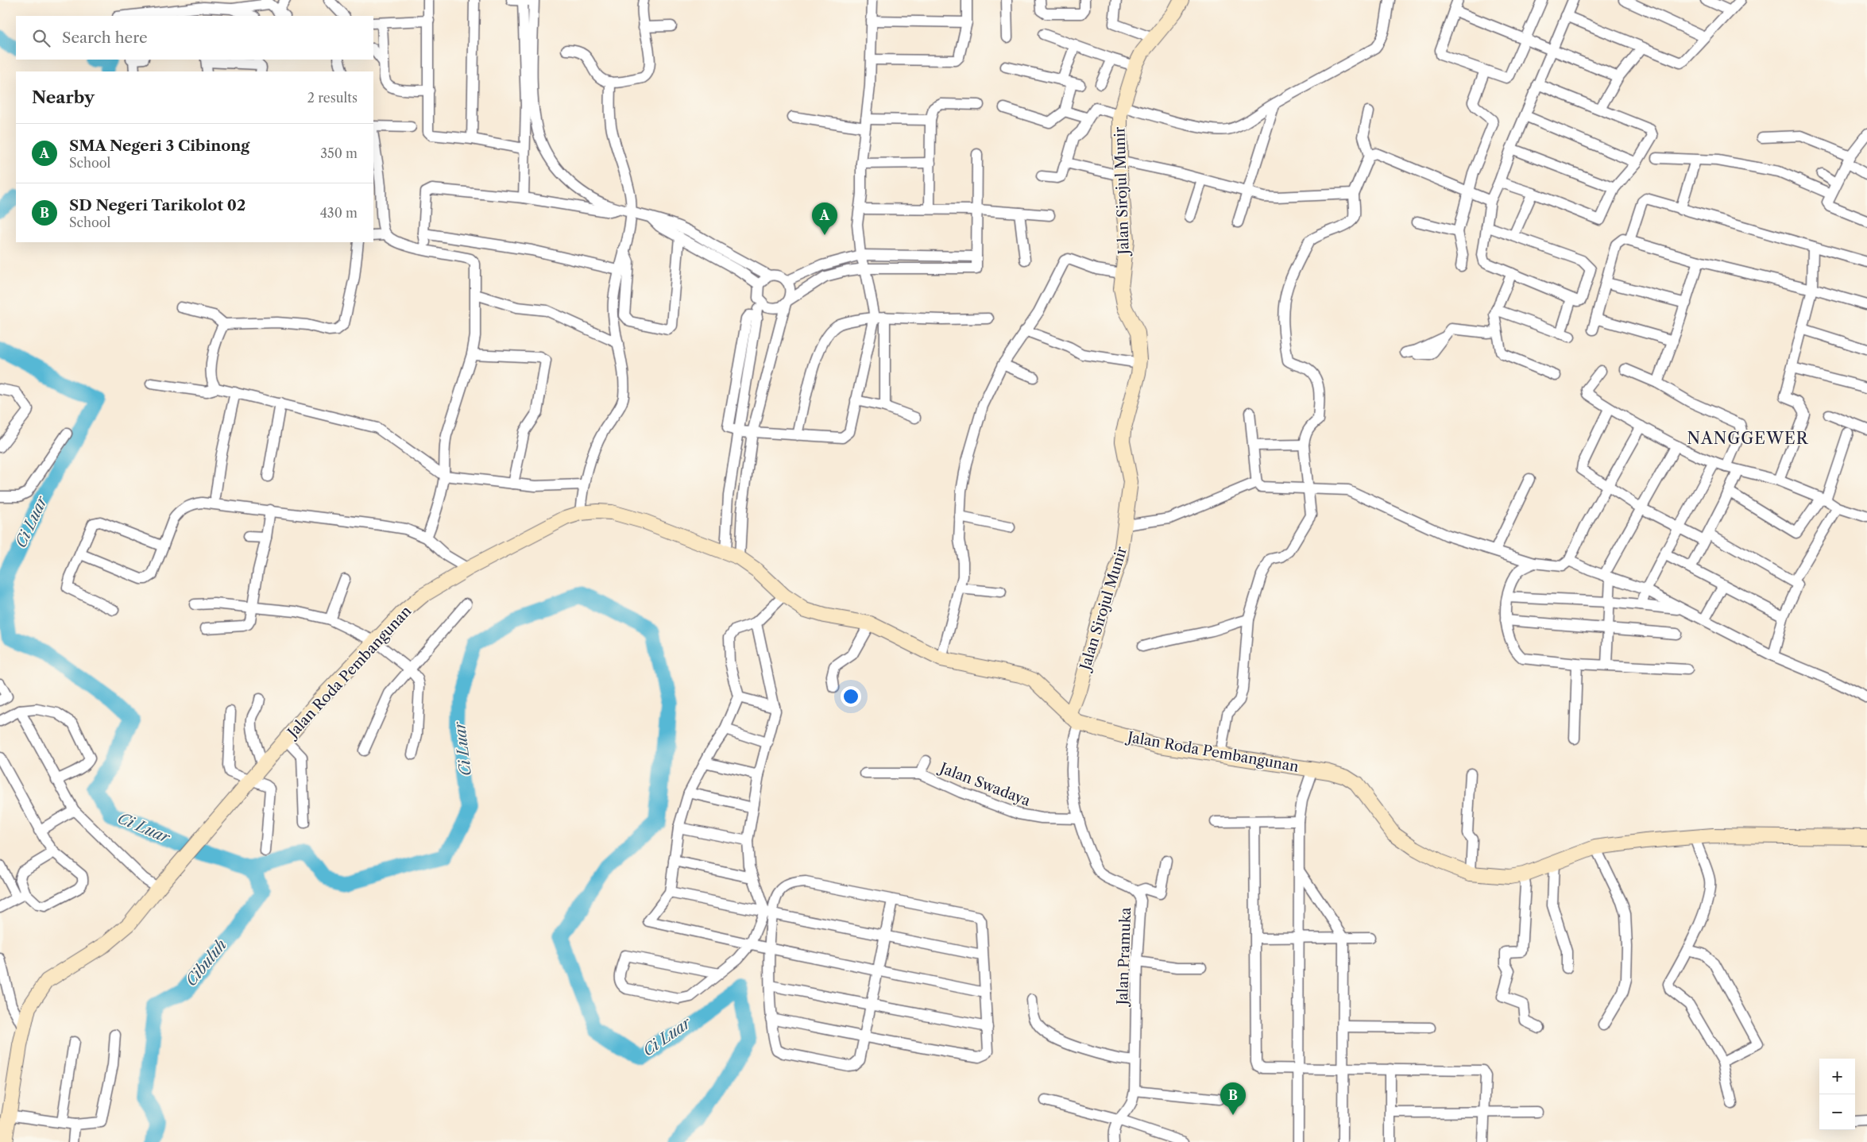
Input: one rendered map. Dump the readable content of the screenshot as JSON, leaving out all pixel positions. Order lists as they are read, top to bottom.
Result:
{
  "streets": {
    "street": [
      "Jalan Sirojul Munir",
      "Jalan Roda Pembangunan",
      "Jalan Swadaya",
      "Jalan Pramuka"
    ]
  },
  "crossings": [
    ["Jalan Sirojul Munir", "Jalan Roda Pembangunan"],
    ["Jalan Sirojul Munir", "Jalan Pramuka"],
    ["Jalan Roda Pembangunan", "Jalan Pramuka"],
    ["Jalan Swadaya", "Jalan Pramuka"]
  ],
  "districts": ["NANGGEWER"],
  "water": ["Ci Luar", "Cibuluh"],
  "page": {
    "search": "Search here",
    "heading": ["Nearby", "2 results"],
    "list": [
      {
        "mark": "A",
        "name": "SMA Negeri 3 Cibinong",
        "note": "School",
        "value": "350 m"
      },
      {
        "mark": "B",
        "name": "SD Negeri Tarikolot 02",
        "note": "School",
        "value": "430 m"
      }
    ],
    "pins": ["A", "B"],
    "map_buttons": ["+", "−"]
  }
}
